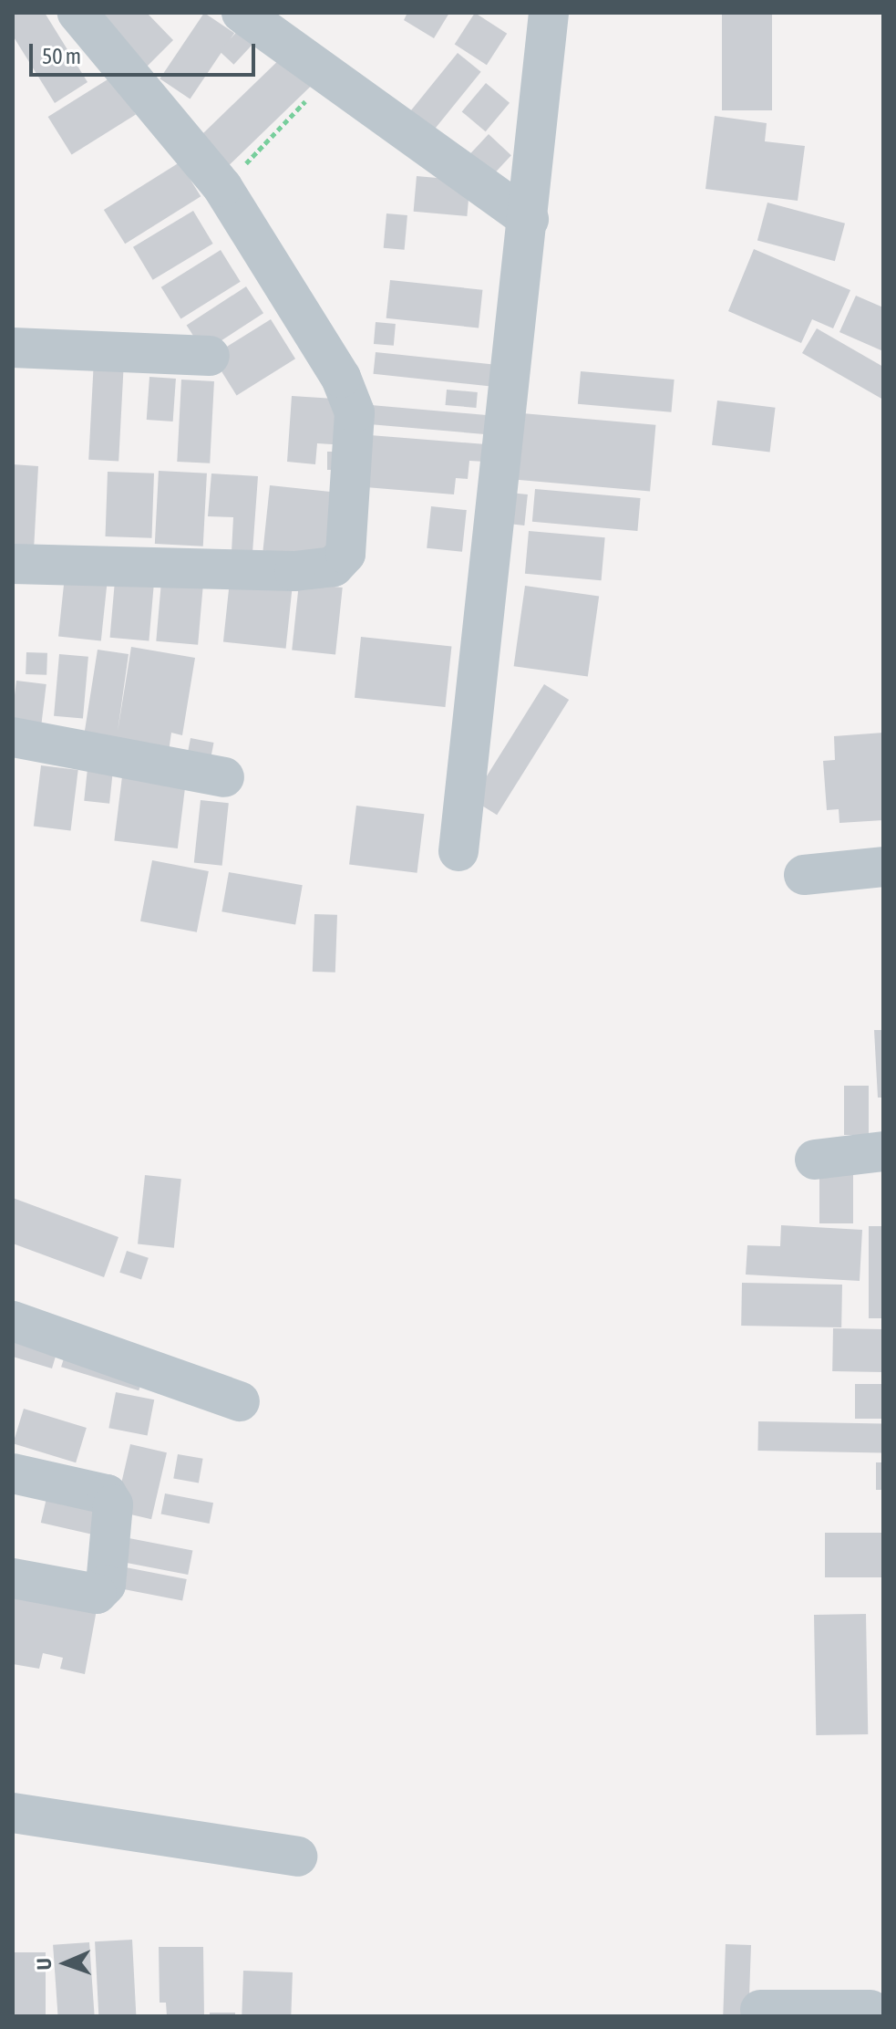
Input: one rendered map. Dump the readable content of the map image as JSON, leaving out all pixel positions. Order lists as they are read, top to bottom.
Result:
{
  "scale_bar": "50 m",
  "north": "left"
}
